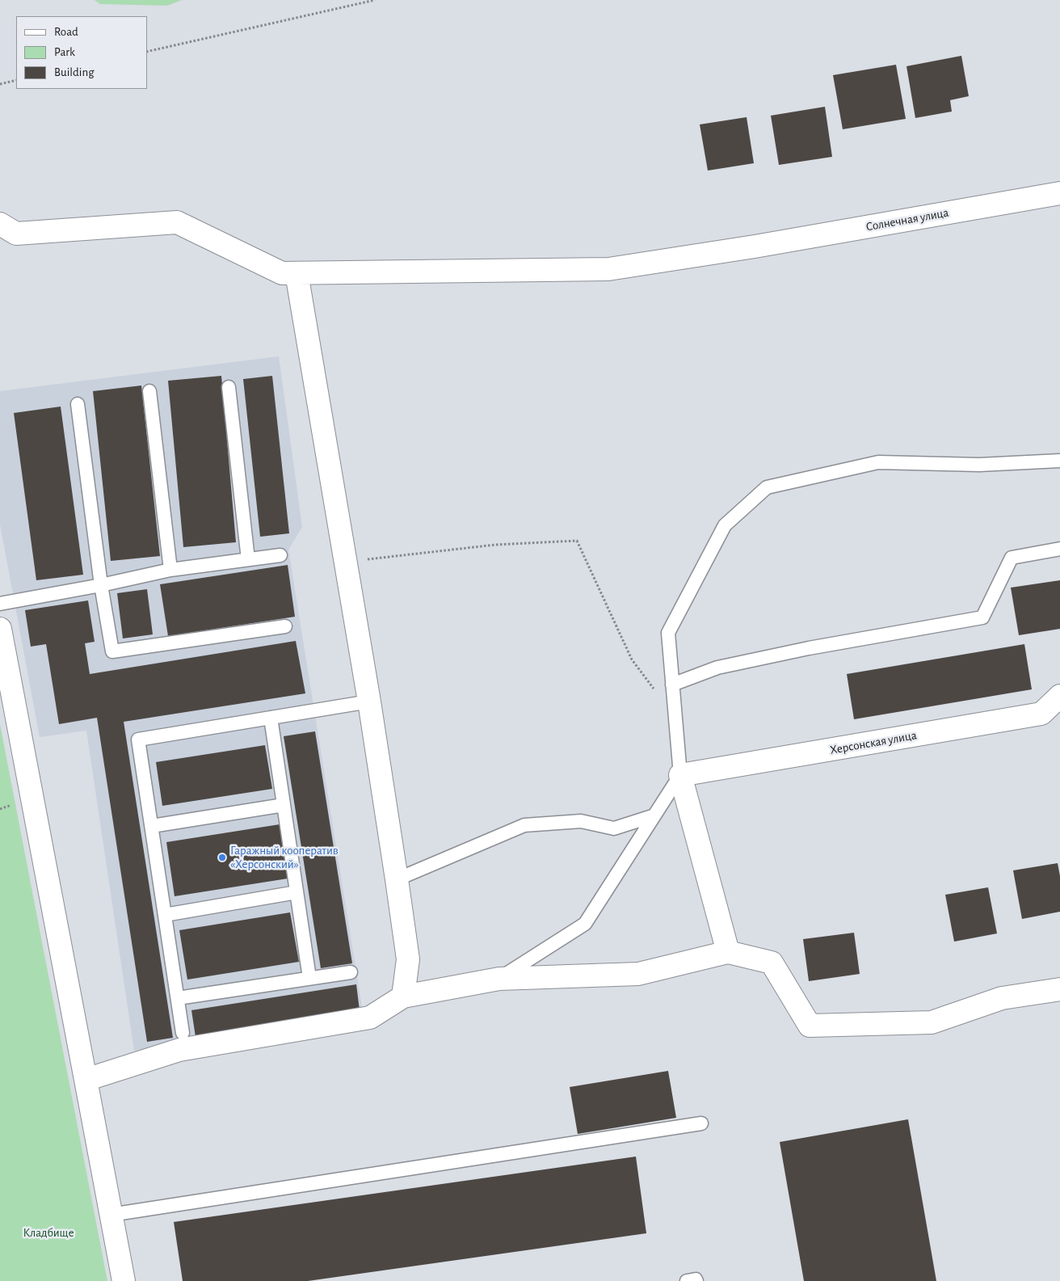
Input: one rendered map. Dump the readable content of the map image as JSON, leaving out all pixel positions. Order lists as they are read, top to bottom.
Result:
{
  "streets": {
    "street": ["Солнечная улица", "Херсонская улица"]
  },
  "parks": ["Кладбище"],
  "places": ["Гаражный кооператив «Херсонский»"],
  "legend": ["Road", "Park", "Building"]
}
